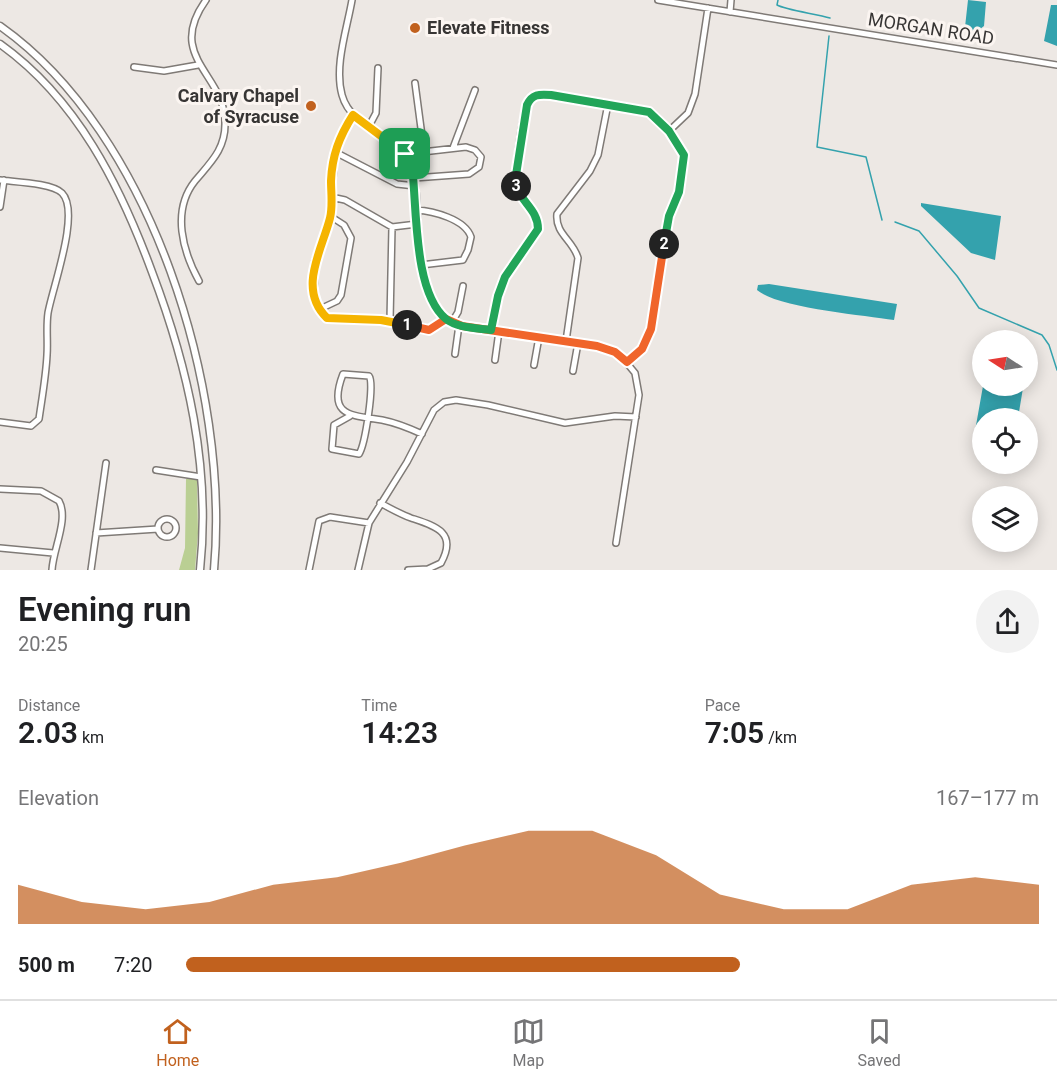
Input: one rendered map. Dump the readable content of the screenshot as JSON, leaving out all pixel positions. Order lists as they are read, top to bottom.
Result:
{
  "streets": {
    "street": ["MORGAN ROAD"]
  },
  "places": ["Elevate Fitness", "Calvary Chapel of Syracuse"],
  "north": "left",
  "page": {
    "pins": ["3", "2", "1"],
    "heading": ["Evening run", "20:25"],
    "stats": [
      ["Distance", "2.03 km"],
      ["Time", "14:23"],
      ["Pace", "7:05 /km"]
    ],
    "chart": ["Elevation", "167–177 m"],
    "list": [
      {
        "name": "500 m",
        "note": "7:20"
      }
    ],
    "tabs": ["Home", "Map", "Saved"]
  }
}
